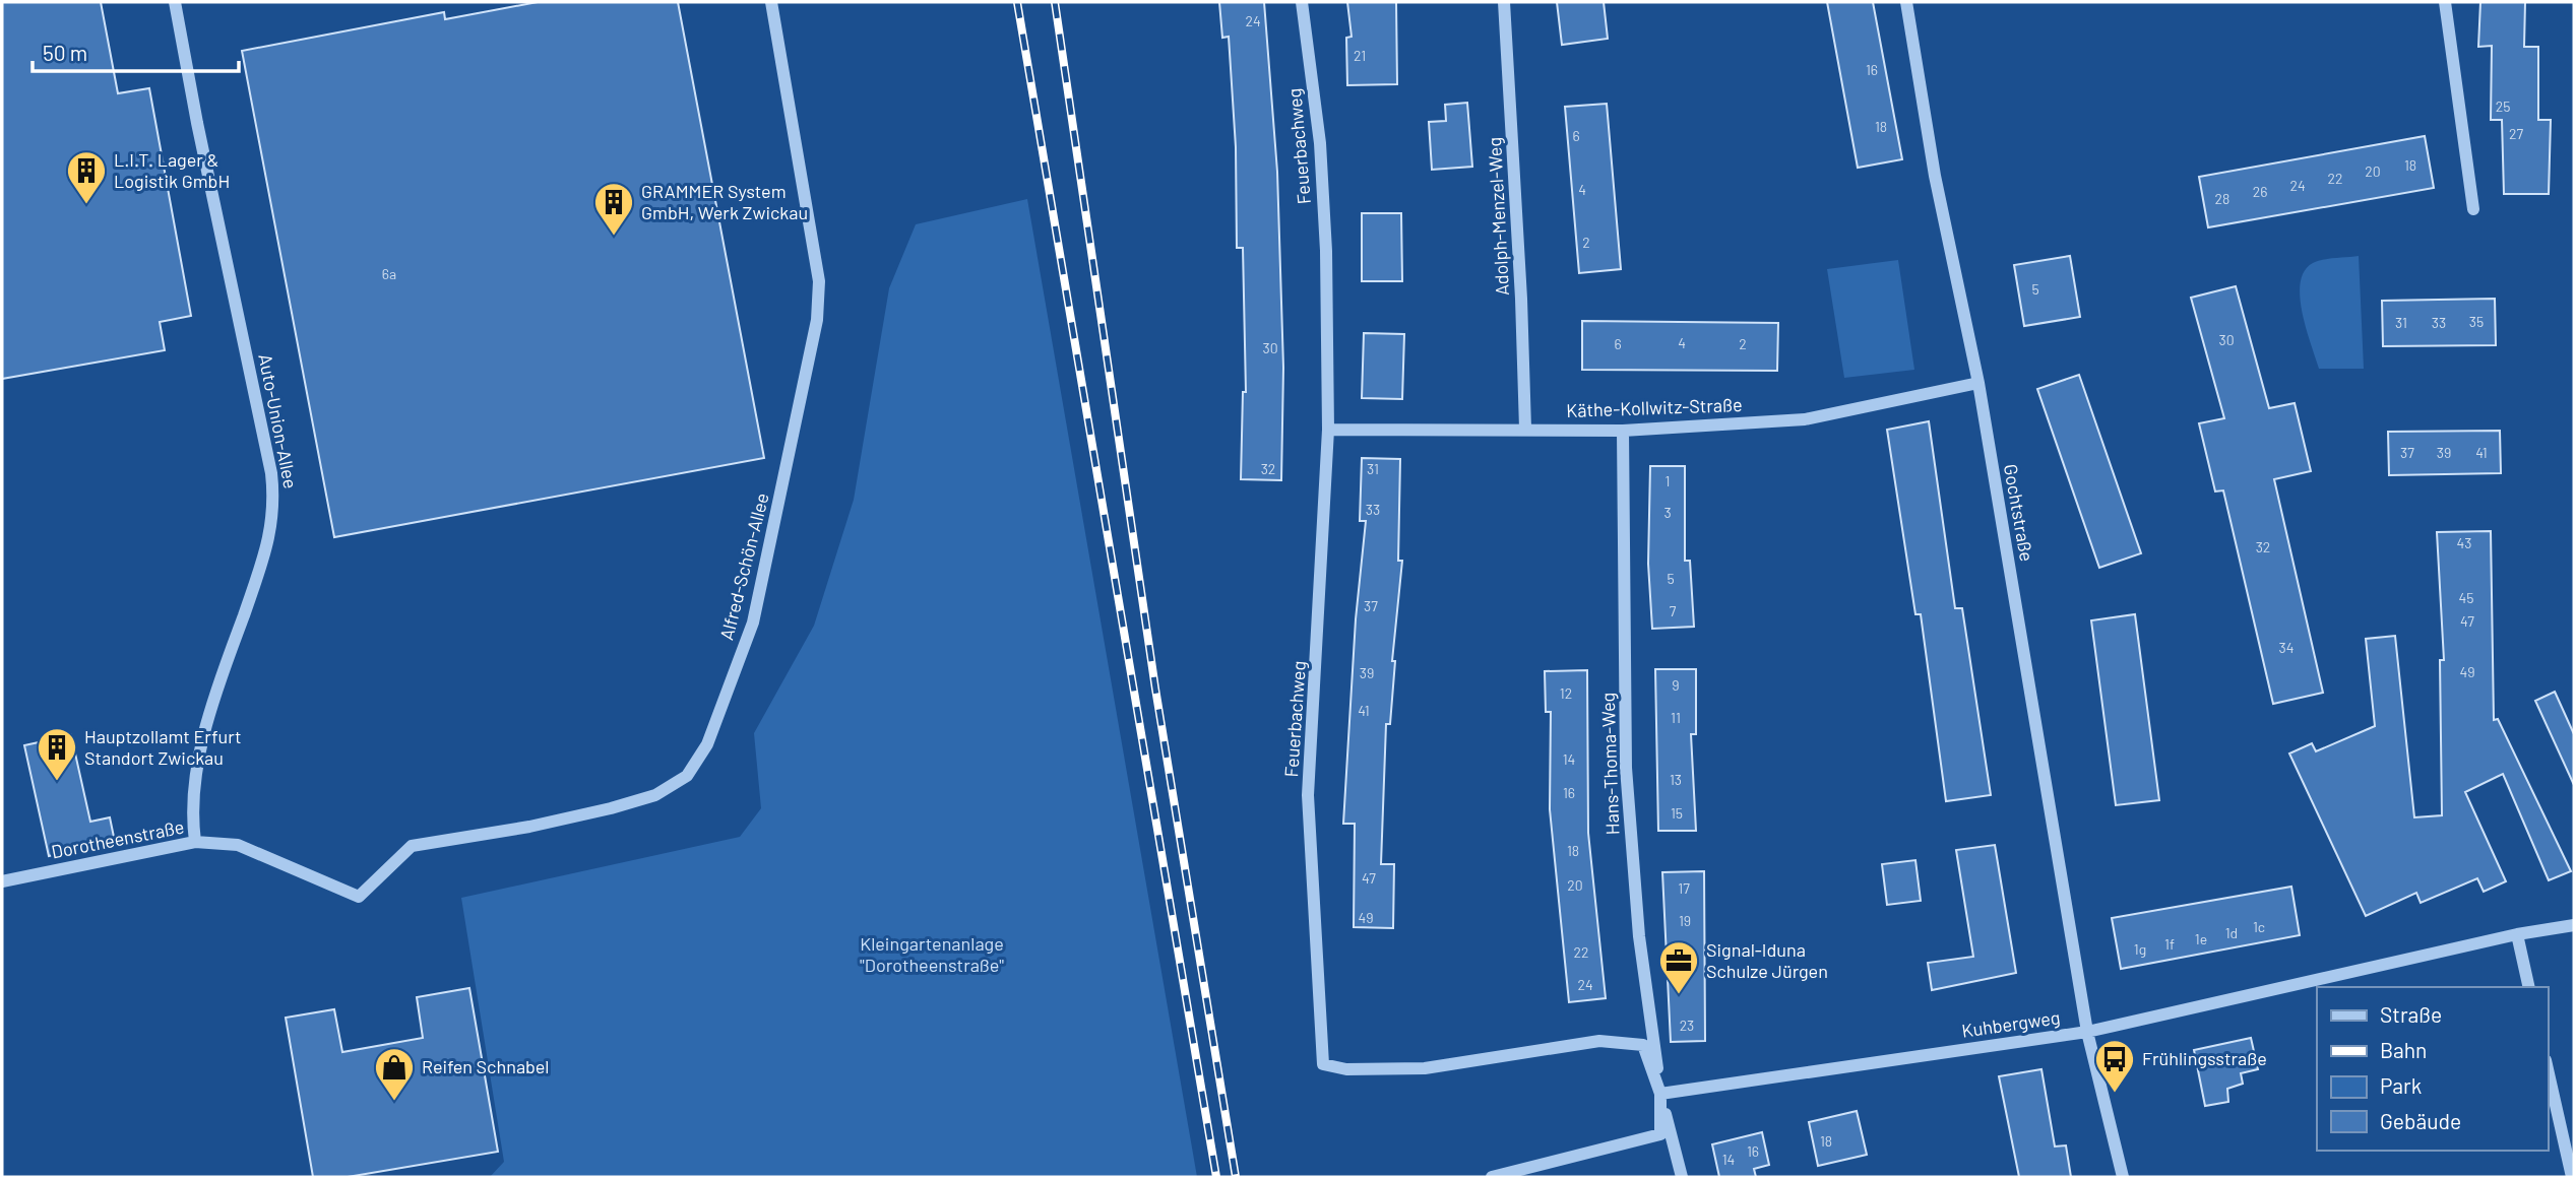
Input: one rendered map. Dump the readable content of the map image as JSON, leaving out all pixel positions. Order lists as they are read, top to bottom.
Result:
{
  "streets": {
    "street": [
      "Feuerbachweg",
      "Adolph-Menzel-Weg",
      "Käthe-Kollwitz-Straße",
      "Auto-Union-Allee",
      "Gochtstraße",
      "Alfred-Schön-Allee",
      "Hans-Thoma-Weg",
      "Dorotheenstraße",
      "Kuhbergweg"
    ]
  },
  "crossings": [
    ["Feuerbachweg", "Käthe-Kollwitz-Straße"],
    ["Feuerbachweg", "Hans-Thoma-Weg"],
    ["Feuerbachweg", "Kuhbergweg"],
    ["Adolph-Menzel-Weg", "Käthe-Kollwitz-Straße"],
    ["Käthe-Kollwitz-Straße", "Gochtstraße"],
    ["Käthe-Kollwitz-Straße", "Hans-Thoma-Weg"],
    ["Auto-Union-Allee", "Dorotheenstraße"],
    ["Gochtstraße", "Kuhbergweg"],
    ["Alfred-Schön-Allee", "Dorotheenstraße"],
    ["Hans-Thoma-Weg", "Kuhbergweg"]
  ],
  "parks": ["Kleingartenanlage \"Dorotheenstraße\""],
  "places": {
    "building": ["L.I.T. Lager & Logistik GmbH", "GRAMMER System GmbH, Werk Zwickau", "Hauptzollamt Erfurt Standort Zwickau"],
    "office": ["Signal-Iduna Schulze Jürgen"],
    "bus stop": ["Frühlingsstraße"],
    "shop": ["Reifen Schnabel"]
  },
  "house_numbers": [
    "24",
    "21",
    "16",
    "25",
    "18",
    "27",
    "6",
    "18",
    "20",
    "22",
    "24",
    "4",
    "26",
    "28",
    "2",
    "6a",
    "5",
    "35",
    "31",
    "33",
    "30",
    "4",
    "6",
    "2",
    "30",
    "37",
    "39",
    "41",
    "32",
    "31",
    "1",
    "33",
    "3",
    "43",
    "32",
    "5",
    "45",
    "37",
    "7",
    "47",
    "34",
    "49",
    "39",
    "9",
    "12",
    "41",
    "11",
    "14",
    "13",
    "16",
    "15",
    "18",
    "47",
    "20",
    "17",
    "49",
    "19",
    "1c",
    "1d",
    "1e",
    "1f",
    "1g",
    "22",
    "24",
    "23",
    "18",
    "16",
    "14"
  ],
  "legend": [
    "Straße",
    "Bahn",
    "Park",
    "Gebäude"
  ],
  "scale_bar": "50 m"
}
